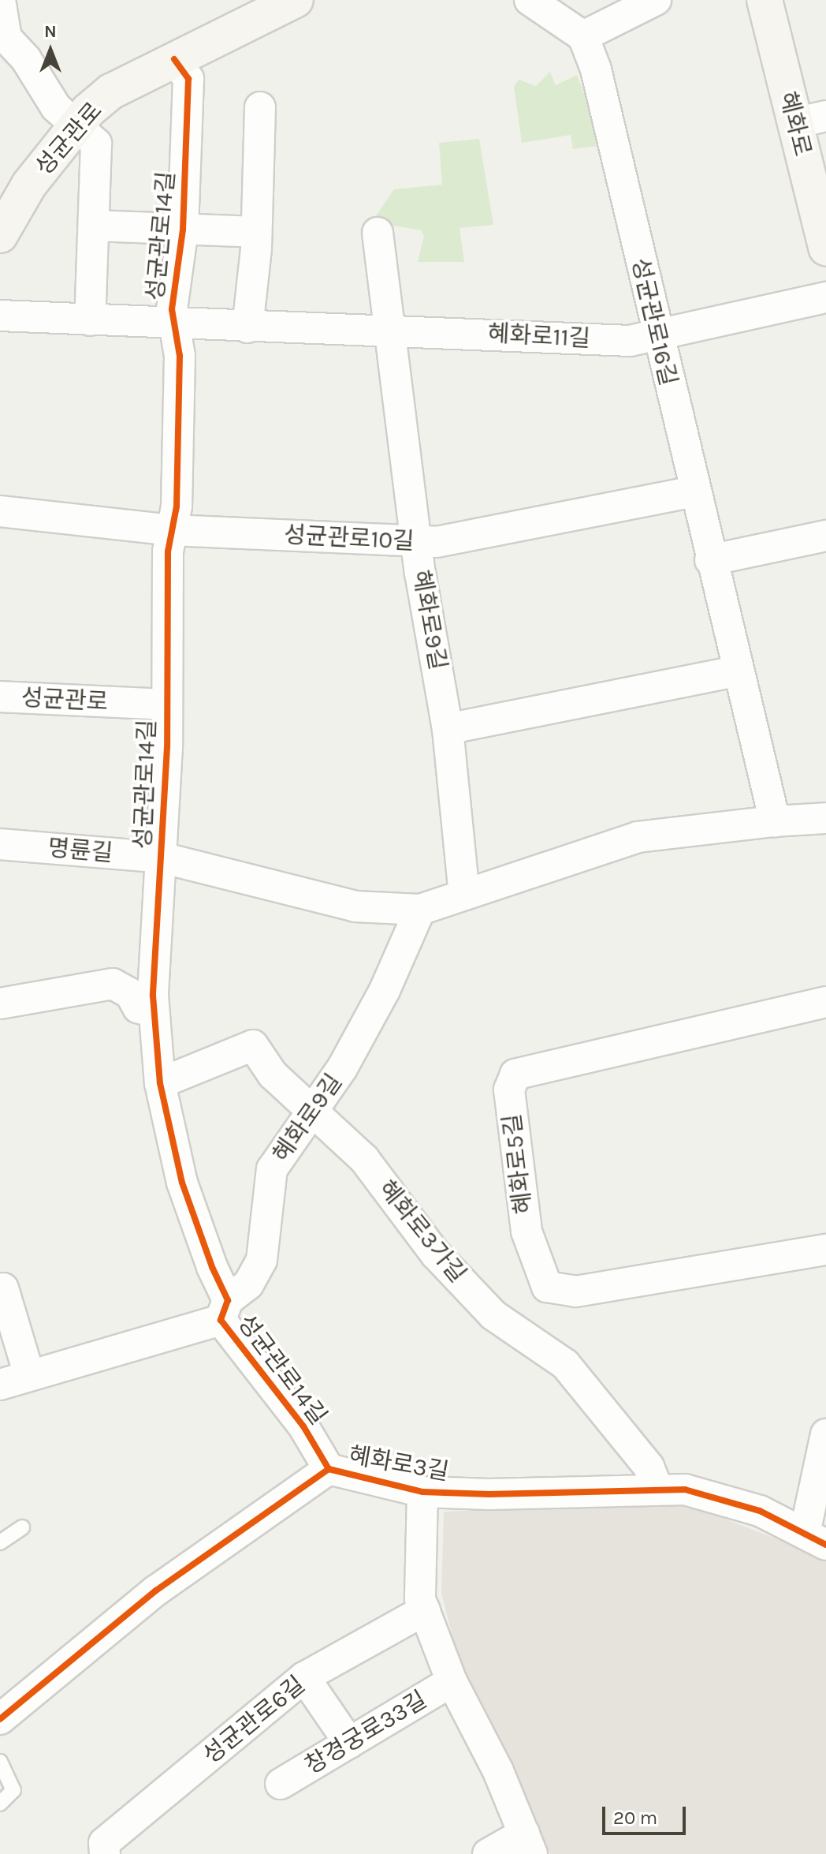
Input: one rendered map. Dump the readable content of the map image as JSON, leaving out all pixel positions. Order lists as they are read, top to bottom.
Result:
{
  "streets": {
    "street": [
      "혜화로",
      "성균관로",
      "성균관로14길",
      "성균관로16길",
      "혜화로11길",
      "성균관로10길",
      "혜화로9길",
      "명륜길",
      "혜화로5길",
      "혜화로3가길",
      "혜화로3길",
      "성균관로6길",
      "창경궁로33길"
    ]
  },
  "crossings": [
    ["성균관로", "성균관로14길"],
    ["성균관로14길", "혜화로11길"],
    ["성균관로14길", "성균관로10길"],
    ["성균관로14길", "혜화로9길"],
    ["성균관로14길", "명륜길"],
    ["성균관로14길", "혜화로3가길"],
    ["성균관로14길", "혜화로3길"],
    ["성균관로16길", "혜화로11길"],
    ["성균관로16길", "성균관로10길"],
    ["혜화로11길", "혜화로9길"],
    ["성균관로10길", "혜화로9길"],
    ["혜화로9길", "명륜길"],
    ["혜화로9길", "혜화로3가길"],
    ["혜화로3가길", "혜화로3길"],
    ["혜화로3길", "창경궁로33길"],
    ["성균관로6길", "창경궁로33길"]
  ],
  "scale_bar": "20 m",
  "north": "top"
}
